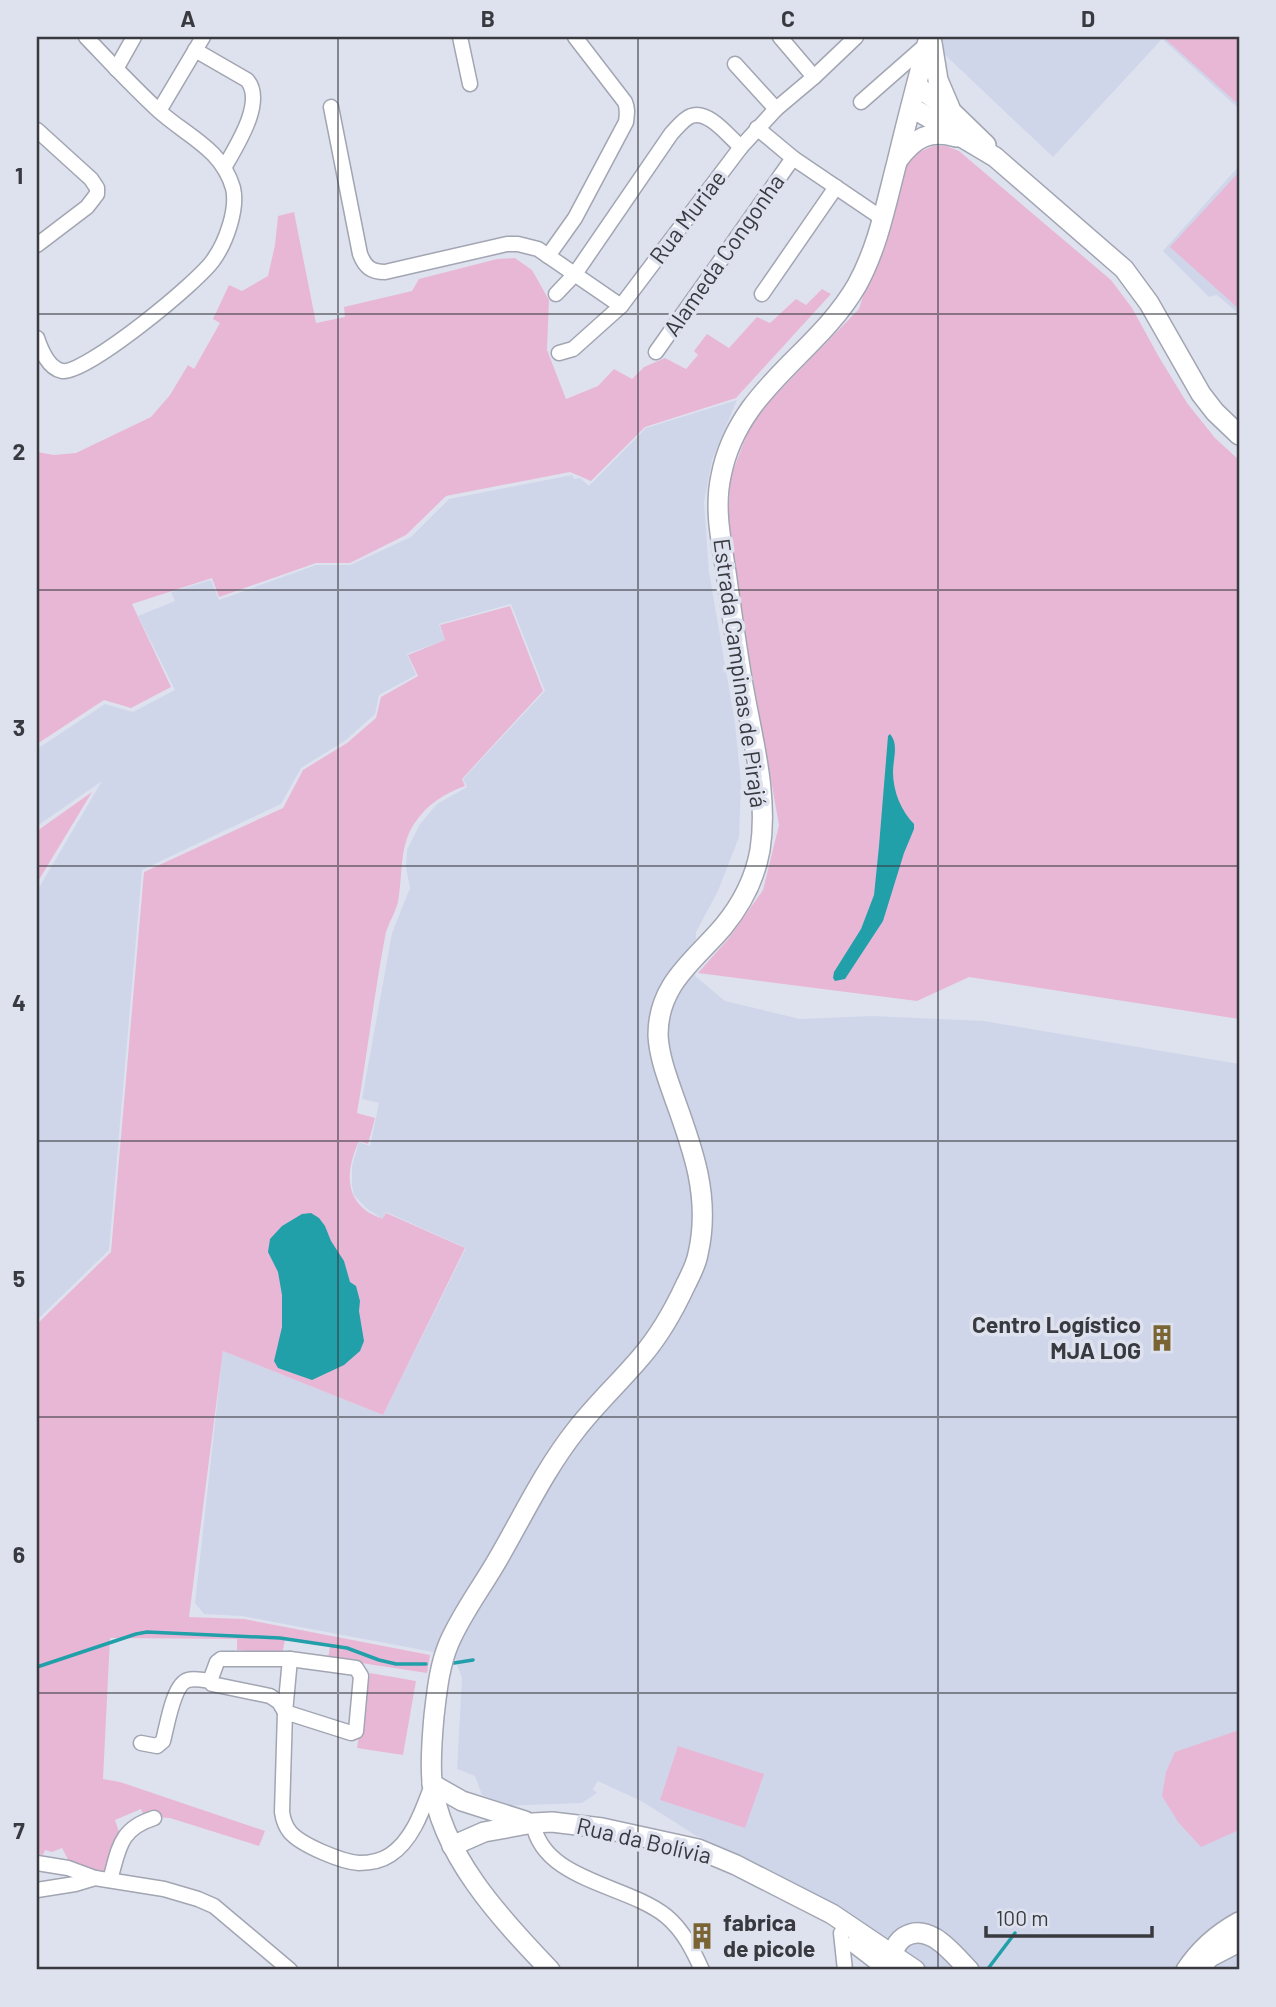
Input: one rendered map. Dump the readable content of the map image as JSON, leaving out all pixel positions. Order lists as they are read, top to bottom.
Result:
{
  "streets": {
    "main road": ["Estrada Campinas de Pirajá", "Rua da Bolívia"],
    "street": ["Rua Muriae", "Alameda Congonha"]
  },
  "crossings": [
    ["Estrada Campinas de Pirajá", "Rua da Bolívia"]
  ],
  "places": {
    "building": ["Centro Logístico MJA LOG", "fabrica de picole"]
  },
  "scale_bar": "100 m",
  "grid": {
    "columns": [
      "A",
      "B",
      "C",
      "D"
    ],
    "rows": [
      "1",
      "2",
      "3",
      "4",
      "5",
      "6",
      "7"
    ]
  }
}
